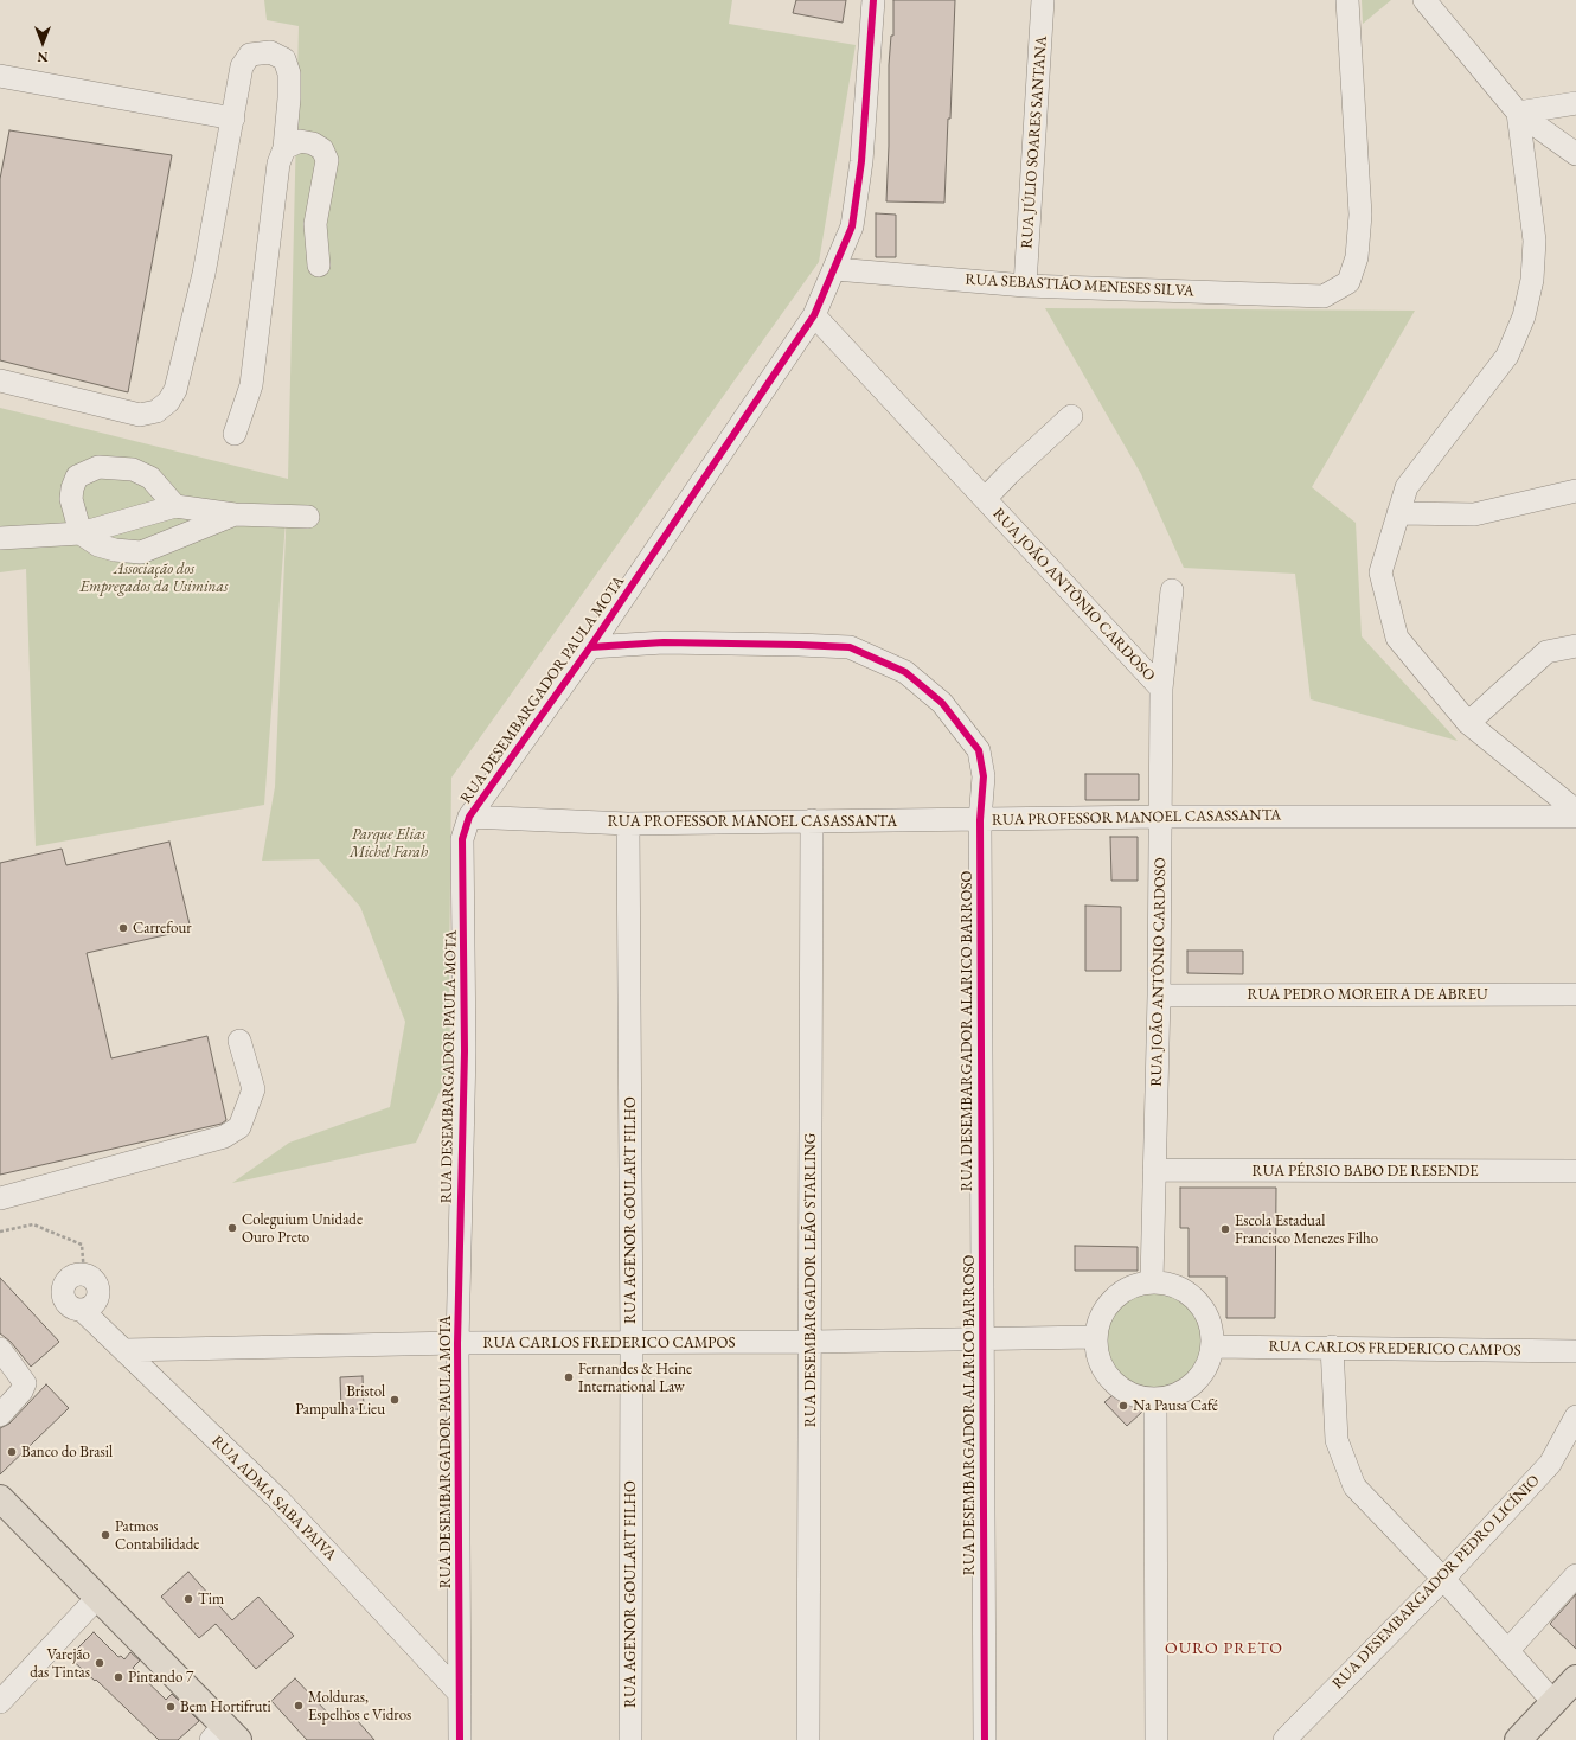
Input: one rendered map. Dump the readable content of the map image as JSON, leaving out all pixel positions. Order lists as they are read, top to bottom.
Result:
{
  "streets": {
    "street": [
      "RUA JÚLIO SOARES SANTANA",
      "RUA SEBASTIÃO MENESES SILVA",
      "RUA JOÃO ANTÔNIO CARDOSO",
      "RUA DESEMBARGADOR PAULA MOTA",
      "RUA PROFESSOR MANOEL CASASSANTA",
      "RUA PEDRO MOREIRA DE ABREU",
      "RUA DESEMBARGADOR ALARICO BARROSO",
      "RUA PÉRSIO BABO DE RESENDE",
      "RUA AGENOR GOULART FILHO",
      "RUA DESEMBARGADOR LEÃO STARLING",
      "RUA CARLOS FREDERICO CAMPOS",
      "RUA ADMA SABA PAIVA",
      "RUA DESEMBARGADOR PEDRO LICÍNIO"
    ]
  },
  "crossings": [
    ["RUA JÚLIO SOARES SANTANA", "RUA SEBASTIÃO MENESES SILVA"],
    ["RUA SEBASTIÃO MENESES SILVA", "RUA DESEMBARGADOR PAULA MOTA"],
    ["RUA JOÃO ANTÔNIO CARDOSO", "RUA DESEMBARGADOR PAULA MOTA"],
    ["RUA JOÃO ANTÔNIO CARDOSO", "RUA PROFESSOR MANOEL CASASSANTA"],
    ["RUA JOÃO ANTÔNIO CARDOSO", "RUA PEDRO MOREIRA DE ABREU"],
    ["RUA JOÃO ANTÔNIO CARDOSO", "RUA PÉRSIO BABO DE RESENDE"],
    ["RUA JOÃO ANTÔNIO CARDOSO", "RUA CARLOS FREDERICO CAMPOS"],
    ["RUA DESEMBARGADOR PAULA MOTA", "RUA PROFESSOR MANOEL CASASSANTA"],
    ["RUA DESEMBARGADOR PAULA MOTA", "RUA DESEMBARGADOR ALARICO BARROSO"],
    ["RUA DESEMBARGADOR PAULA MOTA", "RUA CARLOS FREDERICO CAMPOS"],
    ["RUA DESEMBARGADOR PAULA MOTA", "RUA ADMA SABA PAIVA"],
    ["RUA PROFESSOR MANOEL CASASSANTA", "RUA DESEMBARGADOR ALARICO BARROSO"],
    ["RUA PROFESSOR MANOEL CASASSANTA", "RUA AGENOR GOULART FILHO"],
    ["RUA PROFESSOR MANOEL CASASSANTA", "RUA DESEMBARGADOR LEÃO STARLING"],
    ["RUA DESEMBARGADOR ALARICO BARROSO", "RUA CARLOS FREDERICO CAMPOS"],
    ["RUA AGENOR GOULART FILHO", "RUA CARLOS FREDERICO CAMPOS"],
    ["RUA DESEMBARGADOR LEÃO STARLING", "RUA CARLOS FREDERICO CAMPOS"],
    ["RUA CARLOS FREDERICO CAMPOS", "RUA ADMA SABA PAIVA"]
  ],
  "districts": ["OURO PRETO"],
  "parks": ["Associação dos Empregados da Usiminas", "Parque Elias Michel Farah"],
  "places": [
    "Carrefour",
    "Coleguium Unidade Ouro Preto",
    "Escola Estadual Francisco Menezes Filho",
    "Fernandes & Heine International Law",
    "Bristol Pampulha Lieu",
    "Na Pausa Café",
    "Banco do Brasil",
    "Patmos Contabilidade",
    "Tim",
    "Varejão das Tintas",
    "Pintando 7",
    "Molduras, Espelhos e Vidros",
    "Bem Hortifruti"
  ],
  "north": "bottom"
}
